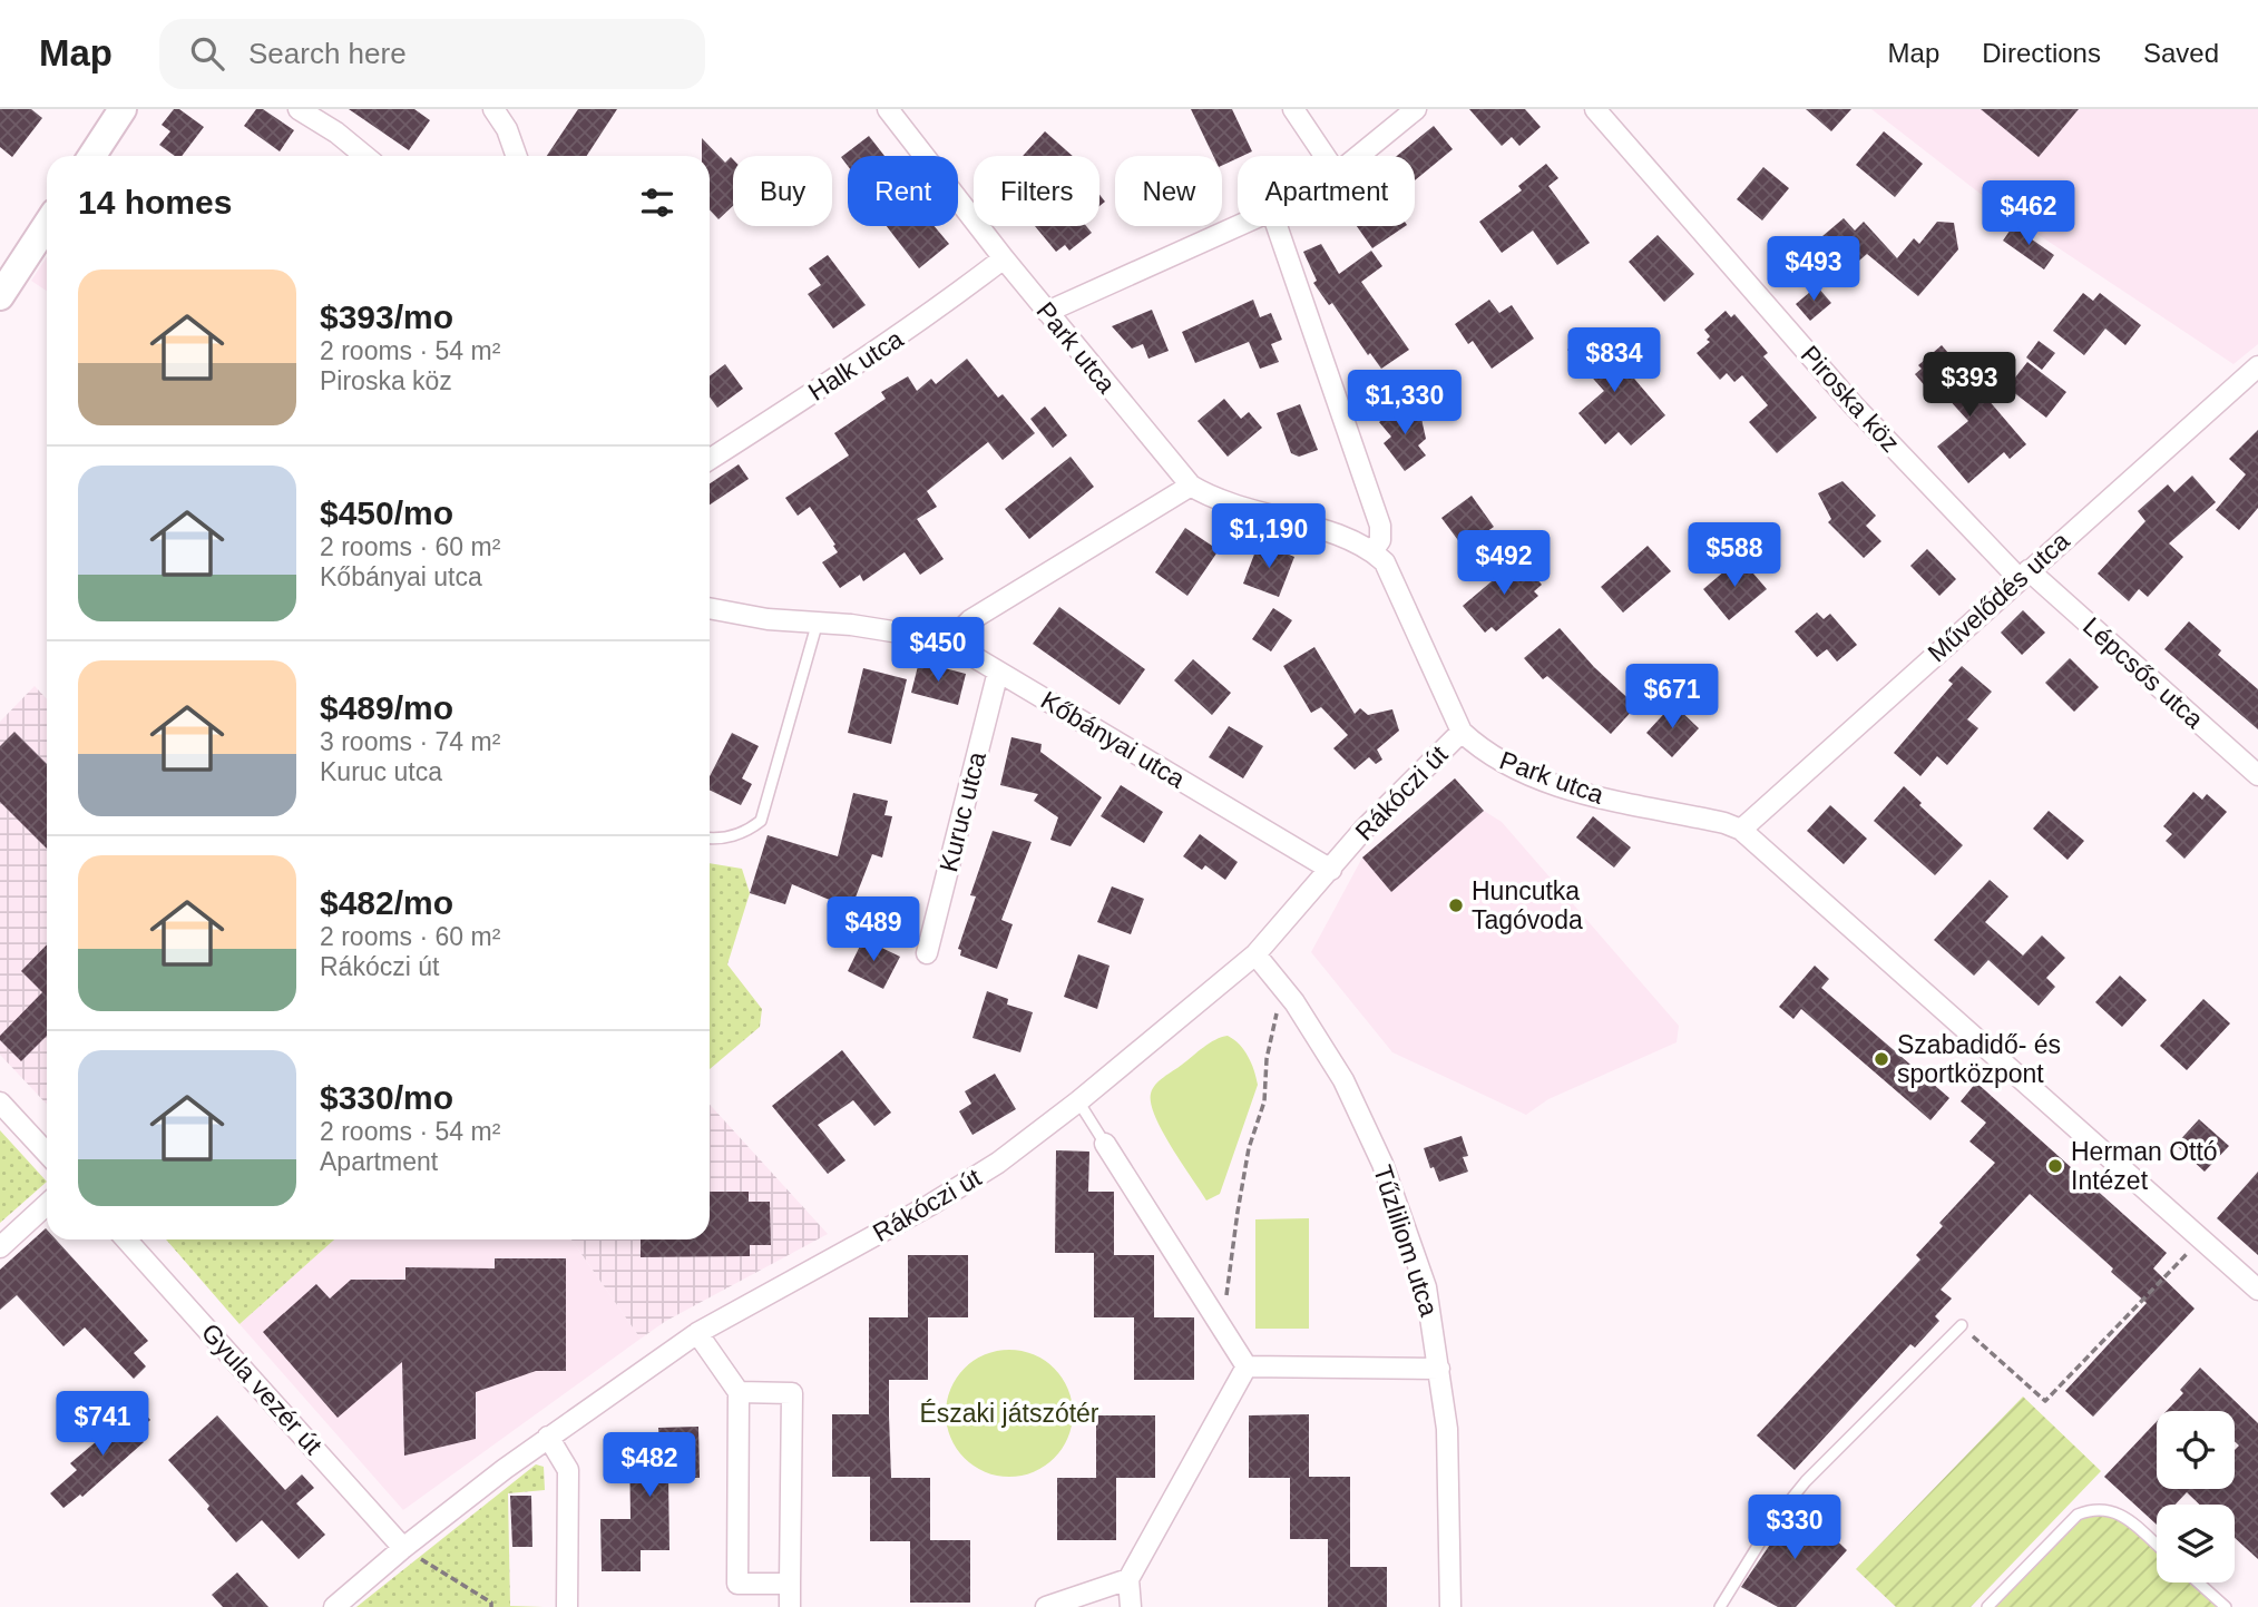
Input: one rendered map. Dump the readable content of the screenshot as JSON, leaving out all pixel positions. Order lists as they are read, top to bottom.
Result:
{
  "streets": {
    "street": [
      "Park utca",
      "Halk utca",
      "Piroska köz",
      "Művelődés utca",
      "Lépcsős utca",
      "Kőbányai utca",
      "Rákóczi út",
      "Kuruc utca",
      "Tűzliliom utca",
      "Gyula vezér út"
    ]
  },
  "crossings": [
    ["Park utca", "Halk utca"],
    ["Park utca", "Művelődés utca"],
    ["Park utca", "Rákóczi út"],
    ["Piroska köz", "Művelődés utca"],
    ["Piroska köz", "Lépcsős utca"],
    ["Művelődés utca", "Lépcsős utca"],
    ["Kőbányai utca", "Rákóczi út"],
    ["Kőbányai utca", "Kuruc utca"],
    ["Rákóczi út", "Tűzliliom utca"],
    ["Rákóczi út", "Gyula vezér út"]
  ],
  "parks": ["Északi játszótér"],
  "places": ["Huncutka Tagóvoda", "Szabadidő- és sportközpont", "Herman Ottó Intézet"],
  "page": {
    "header": "Map",
    "search": "Search here",
    "nav": ["Map", "Directions", "Saved"],
    "chip": [
      "Buy",
      "Rent",
      "Filters",
      "New",
      "Apartment"
    ],
    "heading": "14 homes",
    "price": [
      "$462",
      "$493",
      "$834",
      "$393",
      "$1,330",
      "$1,190",
      "$588",
      "$492",
      "$450",
      "$671",
      "$489",
      "$741",
      "$482",
      "$330"
    ],
    "list": [
      {
        "name": "$393/mo",
        "note": "2 rooms · 54 m² · Piroska köz"
      },
      {
        "name": "$450/mo",
        "note": "2 rooms · 60 m² · Kőbányai utca"
      },
      {
        "name": "$489/mo",
        "note": "3 rooms · 74 m² · Kuruc utca"
      },
      {
        "name": "$482/mo",
        "note": "2 rooms · 60 m² · Rákóczi út"
      },
      {
        "name": "$330/mo",
        "note": "2 rooms · 54 m² · Apartment"
      }
    ]
  }
}
